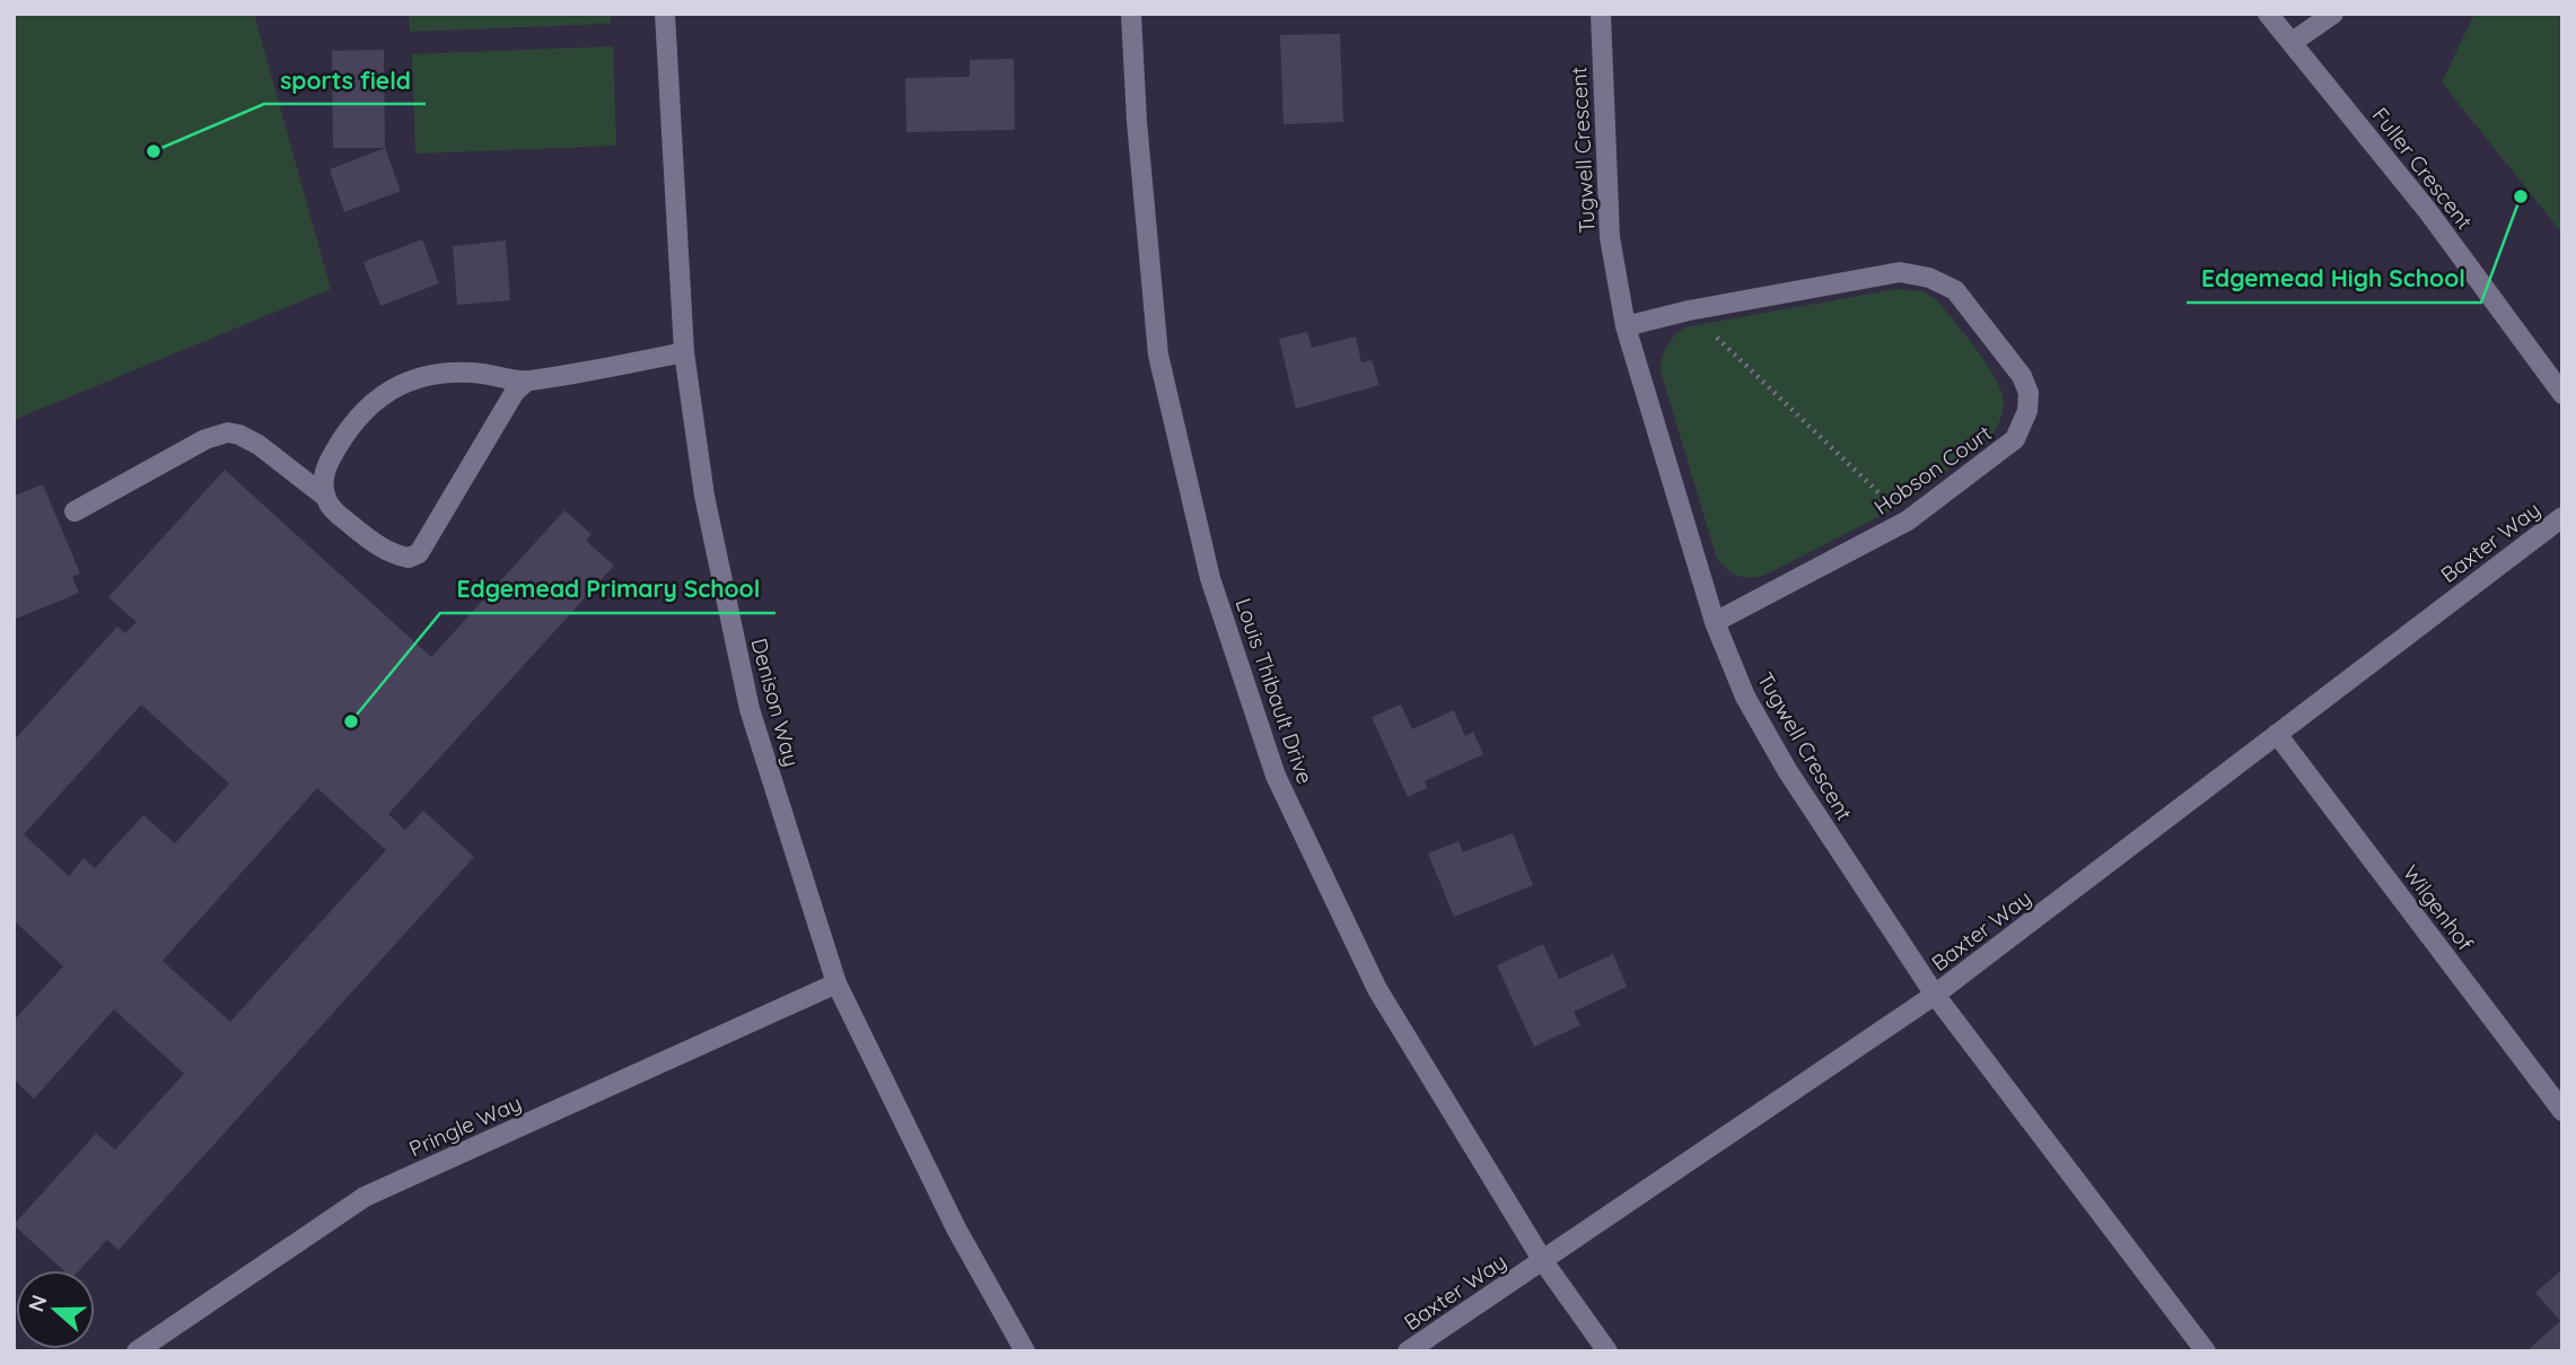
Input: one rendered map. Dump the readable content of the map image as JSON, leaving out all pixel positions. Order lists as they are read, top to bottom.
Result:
{
  "streets": {
    "street": [
      "Tugwell Crescent",
      "Fuller Crescent",
      "Hobson Court",
      "Baxter Way",
      "Louis Thibault Drive",
      "Denison Way",
      "Wilgenhof",
      "Pringle Way"
    ]
  },
  "crossings": [
    ["Tugwell Crescent", "Hobson Court"],
    ["Tugwell Crescent", "Baxter Way"],
    ["Baxter Way", "Louis Thibault Drive"],
    ["Baxter Way", "Wilgenhof"],
    ["Denison Way", "Pringle Way"]
  ],
  "places": ["sports field", "Edgemead High School", "Edgemead Primary School"],
  "north": "left"
}
